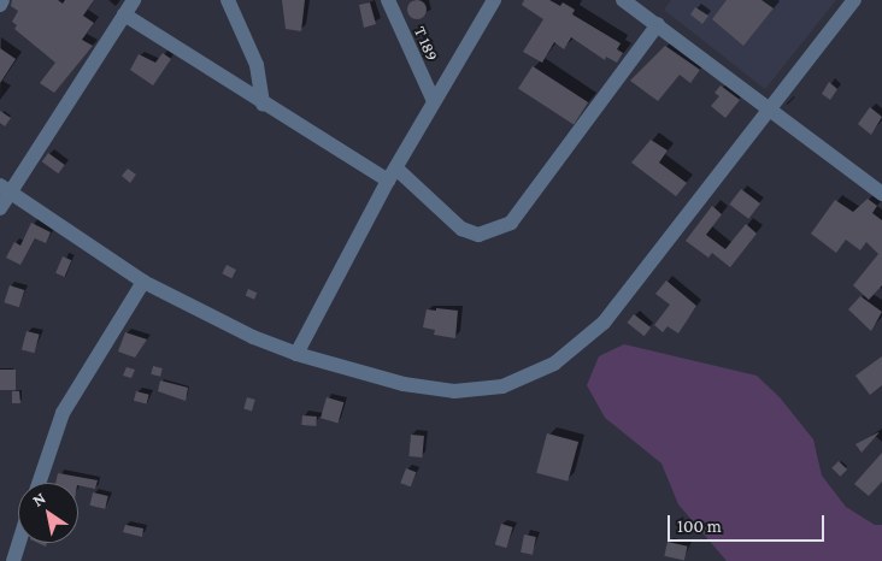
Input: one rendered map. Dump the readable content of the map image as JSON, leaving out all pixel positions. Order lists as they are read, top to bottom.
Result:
{
  "streets": {
    "street": ["T 189"]
  },
  "scale_bar": "100 m",
  "north": "top left"
}
